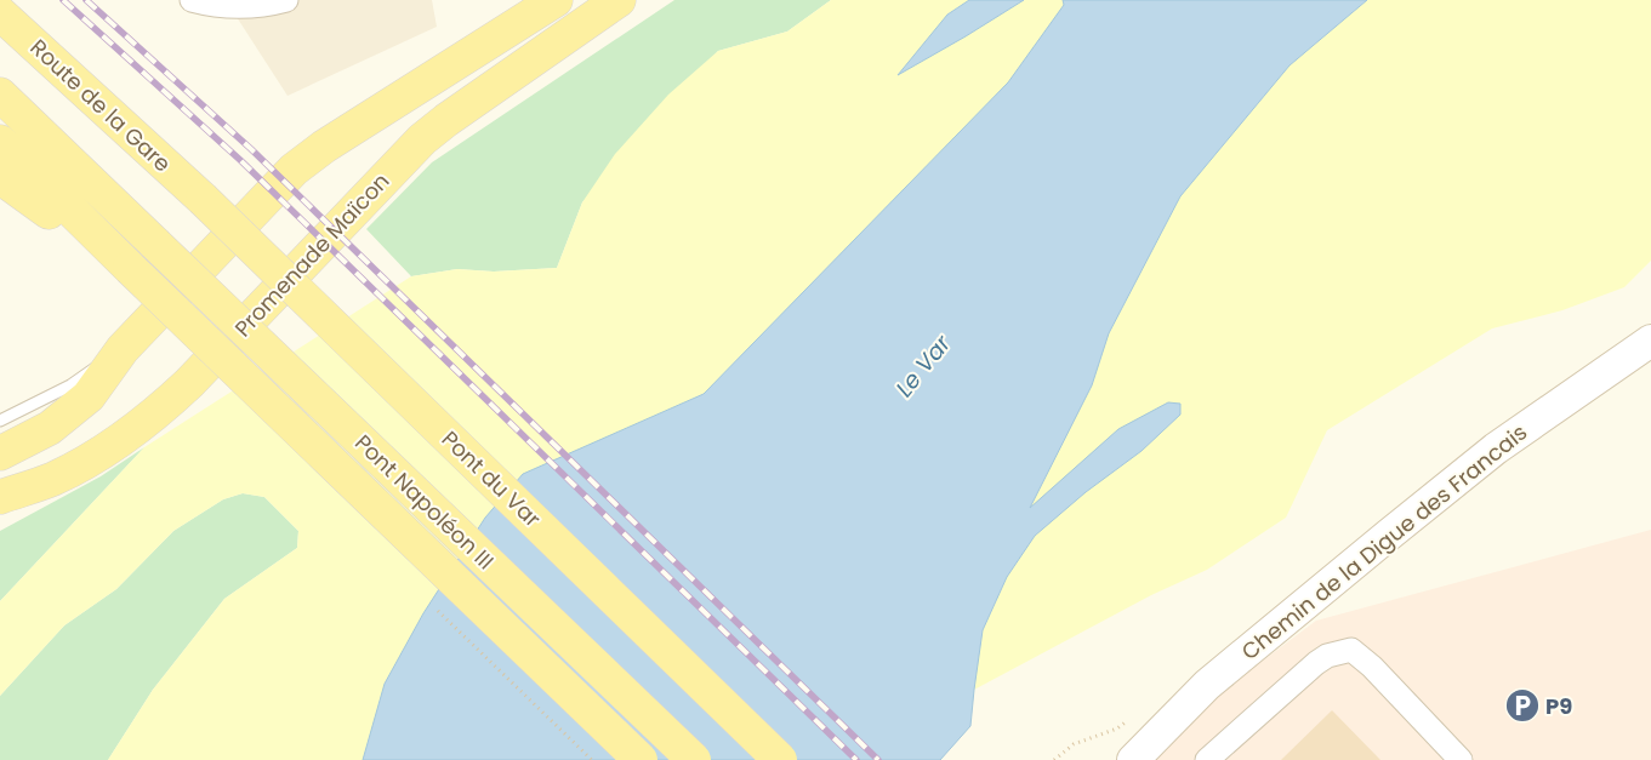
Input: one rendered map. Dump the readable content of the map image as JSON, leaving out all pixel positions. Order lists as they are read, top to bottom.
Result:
{
  "streets": {
    "main road": [
      "Route de la Gare",
      "Promenade Maïcon",
      "Pont du Var",
      "Pont Napoléon III",
      "Chemin de la Digue des Francais"
    ]
  },
  "crossings": [
    ["Route de la Gare", "Pont du Var"]
  ],
  "water": ["Le Var"],
  "places": {
    "parking": ["P9"]
  }
}
